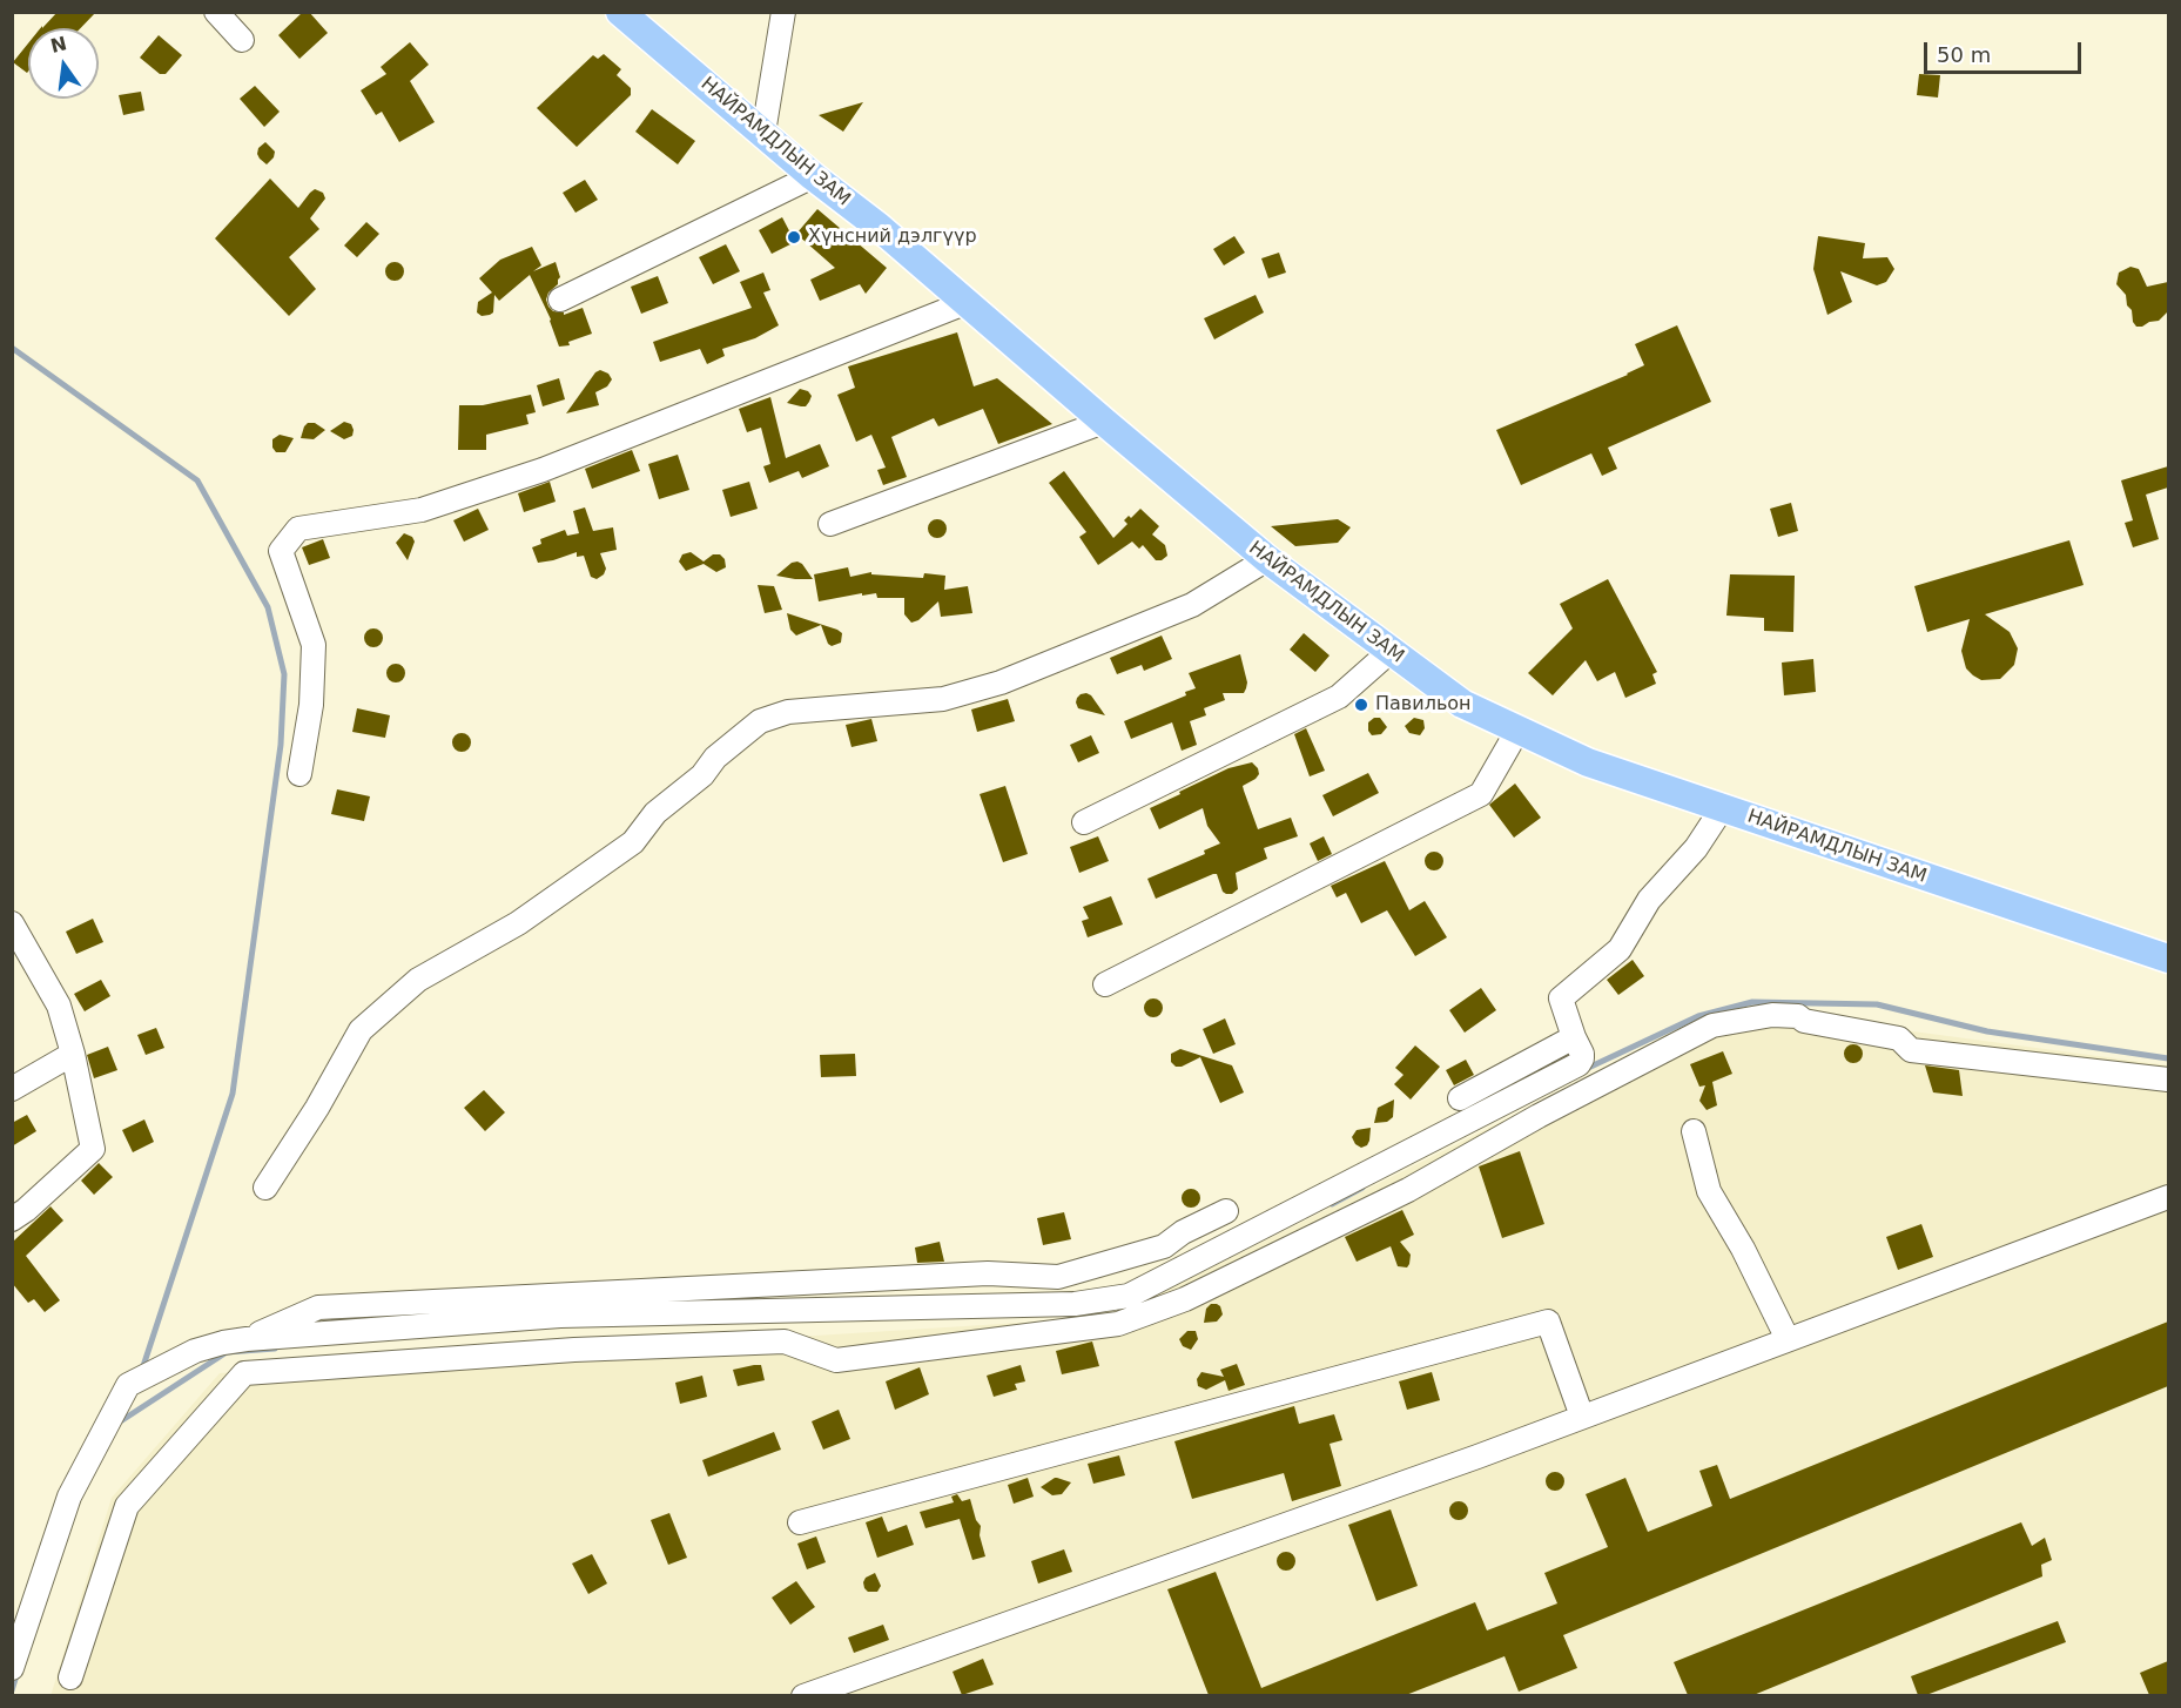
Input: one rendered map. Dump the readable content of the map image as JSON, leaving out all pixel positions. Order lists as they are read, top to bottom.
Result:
{
  "streets": {
    "main road": ["НАЙРАМДЛЫН ЗАМ"]
  },
  "places": ["Хүнсний дэлгүүр", "Павильон"],
  "scale_bar": "50 m",
  "north": "top"
}
